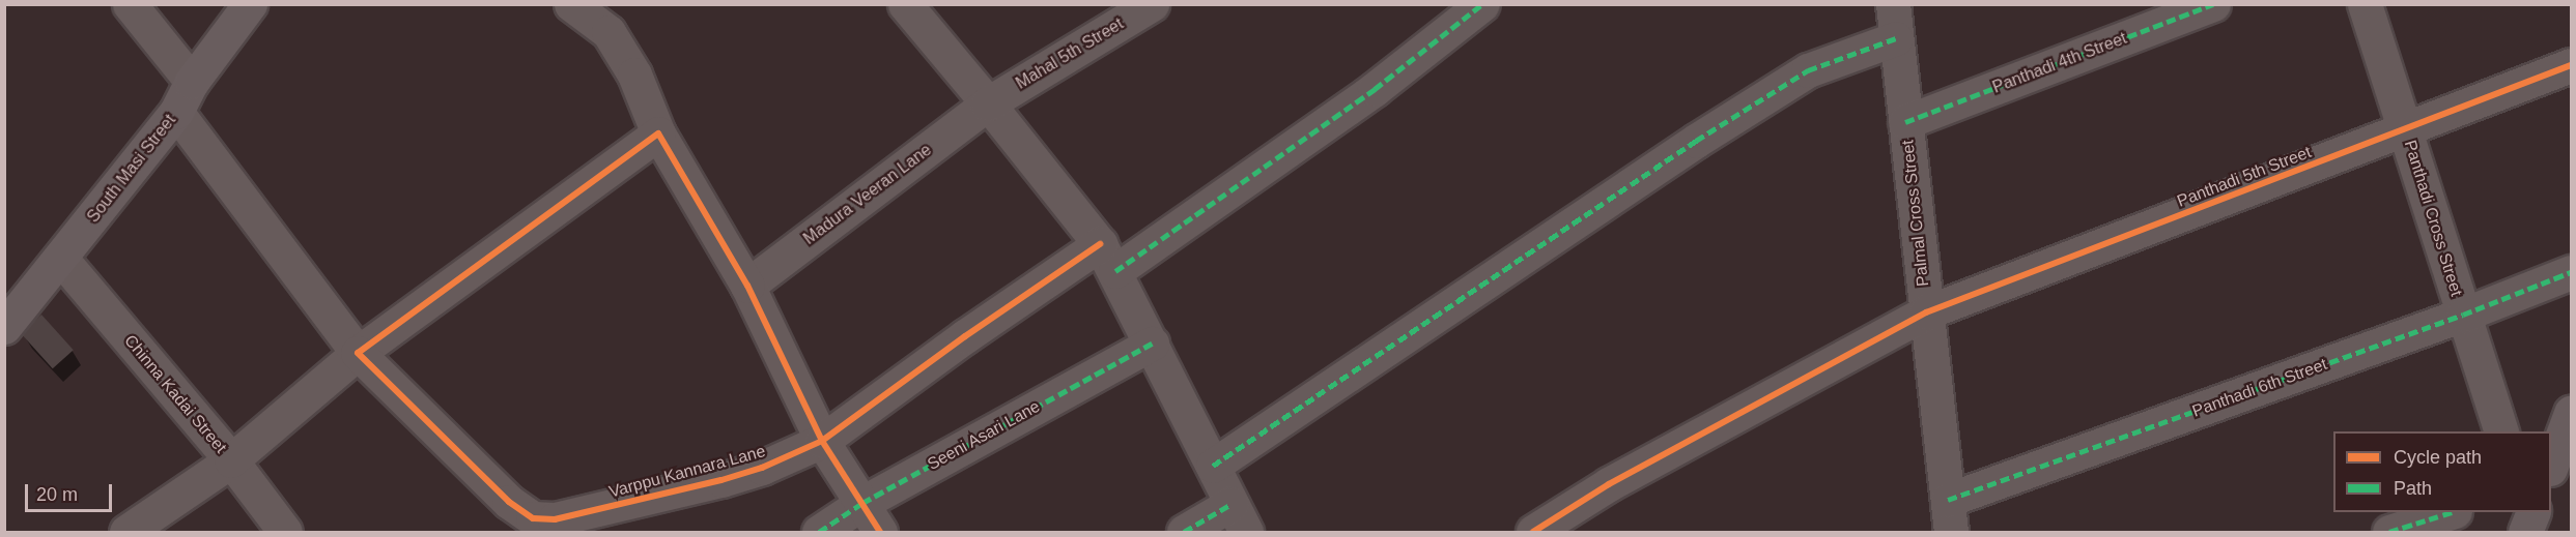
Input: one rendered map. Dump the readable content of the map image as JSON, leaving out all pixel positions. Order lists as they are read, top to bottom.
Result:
{
  "streets": {
    "main road": ["South Masi Street"],
    "street": [
      "Mahal 5th Street",
      "Panthadi 4th Street",
      "Panthadi 5th Street",
      "Madura Veeran Lane",
      "Palmal Cross Street",
      "Panthadi Cross Street",
      "Panthadi 6th Street",
      "Chinna Kadai Street",
      "Seeni Asari Lane",
      "Varppu Kannara Lane"
    ]
  },
  "crossings": [
    ["Mahal 5th Street", "Madura Veeran Lane"],
    ["Panthadi 4th Street", "Palmal Cross Street"],
    ["South Masi Street", "Chinna Kadai Street"],
    ["South Masi Street", "Varppu Kannara Lane"],
    ["Panthadi 5th Street", "Palmal Cross Street"],
    ["Panthadi 5th Street", "Panthadi Cross Street"],
    ["Palmal Cross Street", "Panthadi 6th Street"],
    ["Panthadi Cross Street", "Panthadi 6th Street"]
  ],
  "legend": ["Cycle path", "Path"],
  "scale_bar": "20 m"
}
